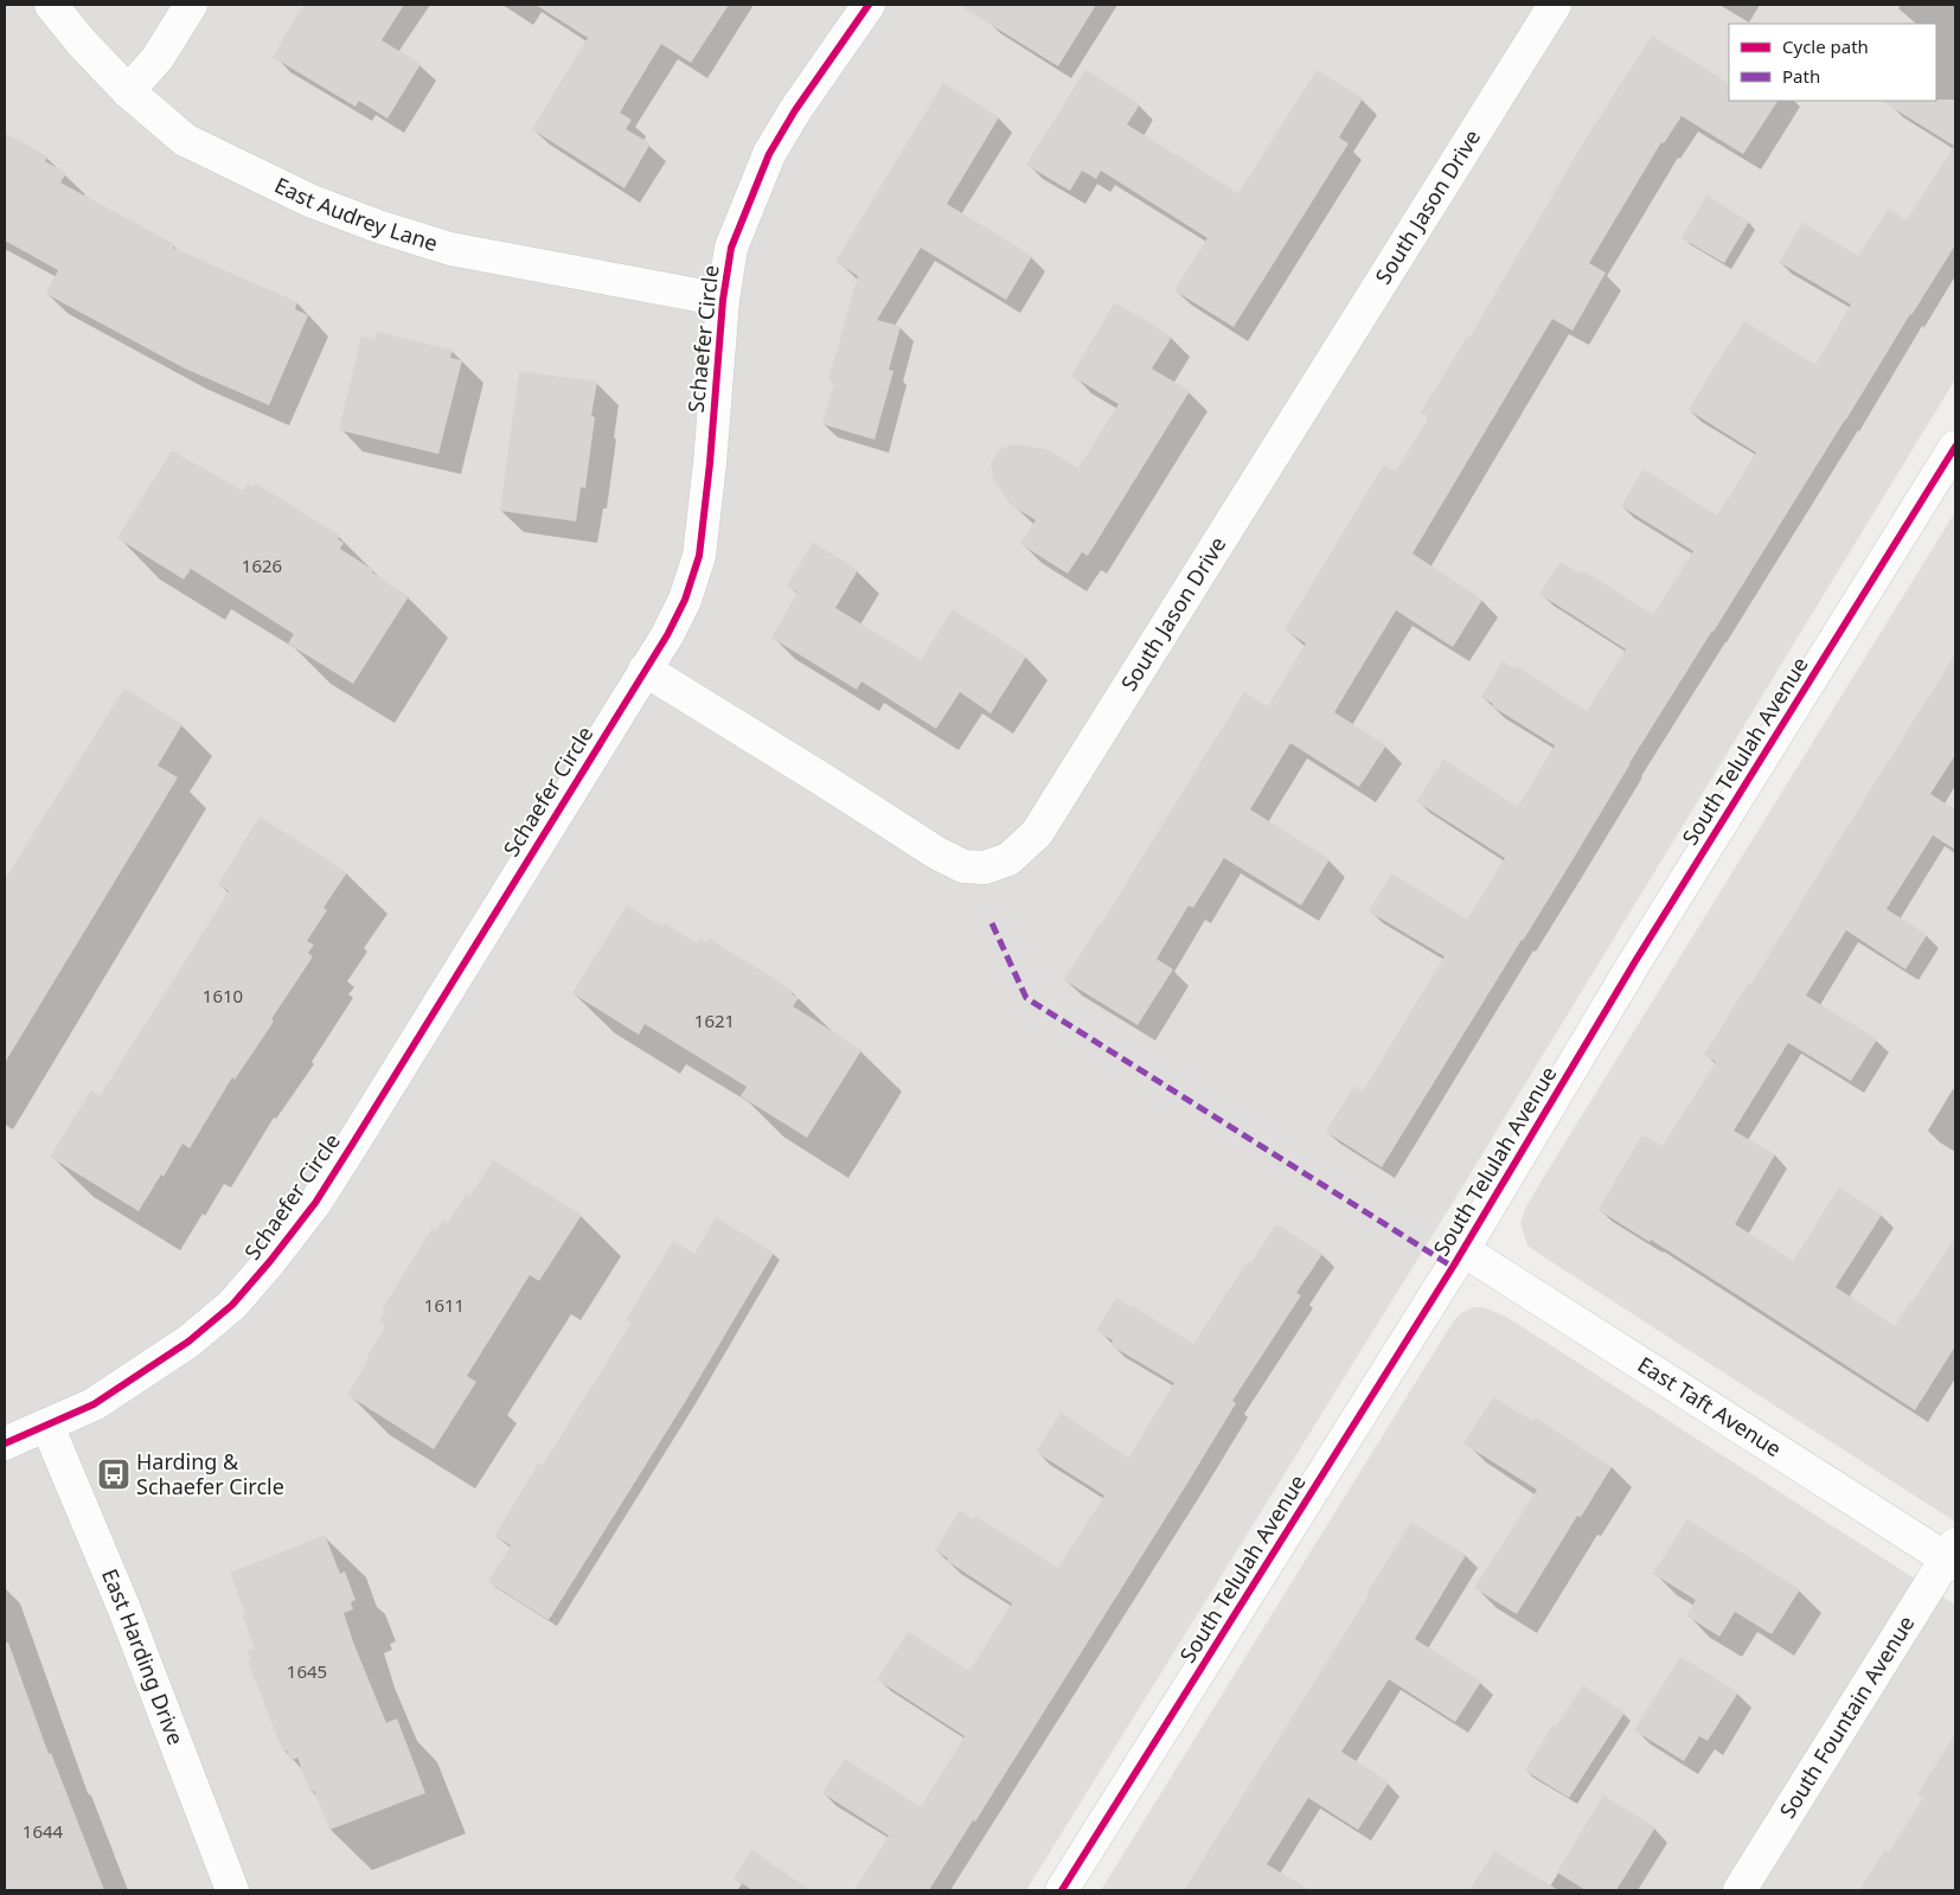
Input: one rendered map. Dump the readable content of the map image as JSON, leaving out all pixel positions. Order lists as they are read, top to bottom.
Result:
{
  "streets": {
    "street": [
      "South Jason Drive",
      "East Audrey Lane",
      "Schaefer Circle",
      "South Telulah Avenue",
      "East Taft Avenue",
      "East Harding Drive",
      "South Fountain Avenue"
    ]
  },
  "crossings": [
    ["South Jason Drive", "Schaefer Circle"],
    ["East Audrey Lane", "Schaefer Circle"],
    ["Schaefer Circle", "East Harding Drive"],
    ["South Telulah Avenue", "East Taft Avenue"],
    ["East Taft Avenue", "South Fountain Avenue"]
  ],
  "places": {
    "bus stop": ["Harding & Schaefer Circle"]
  },
  "house_numbers": [
    "1626",
    "1610",
    "1621",
    "1611",
    "1645",
    "1644"
  ],
  "legend": ["Cycle path", "Path"]
}
